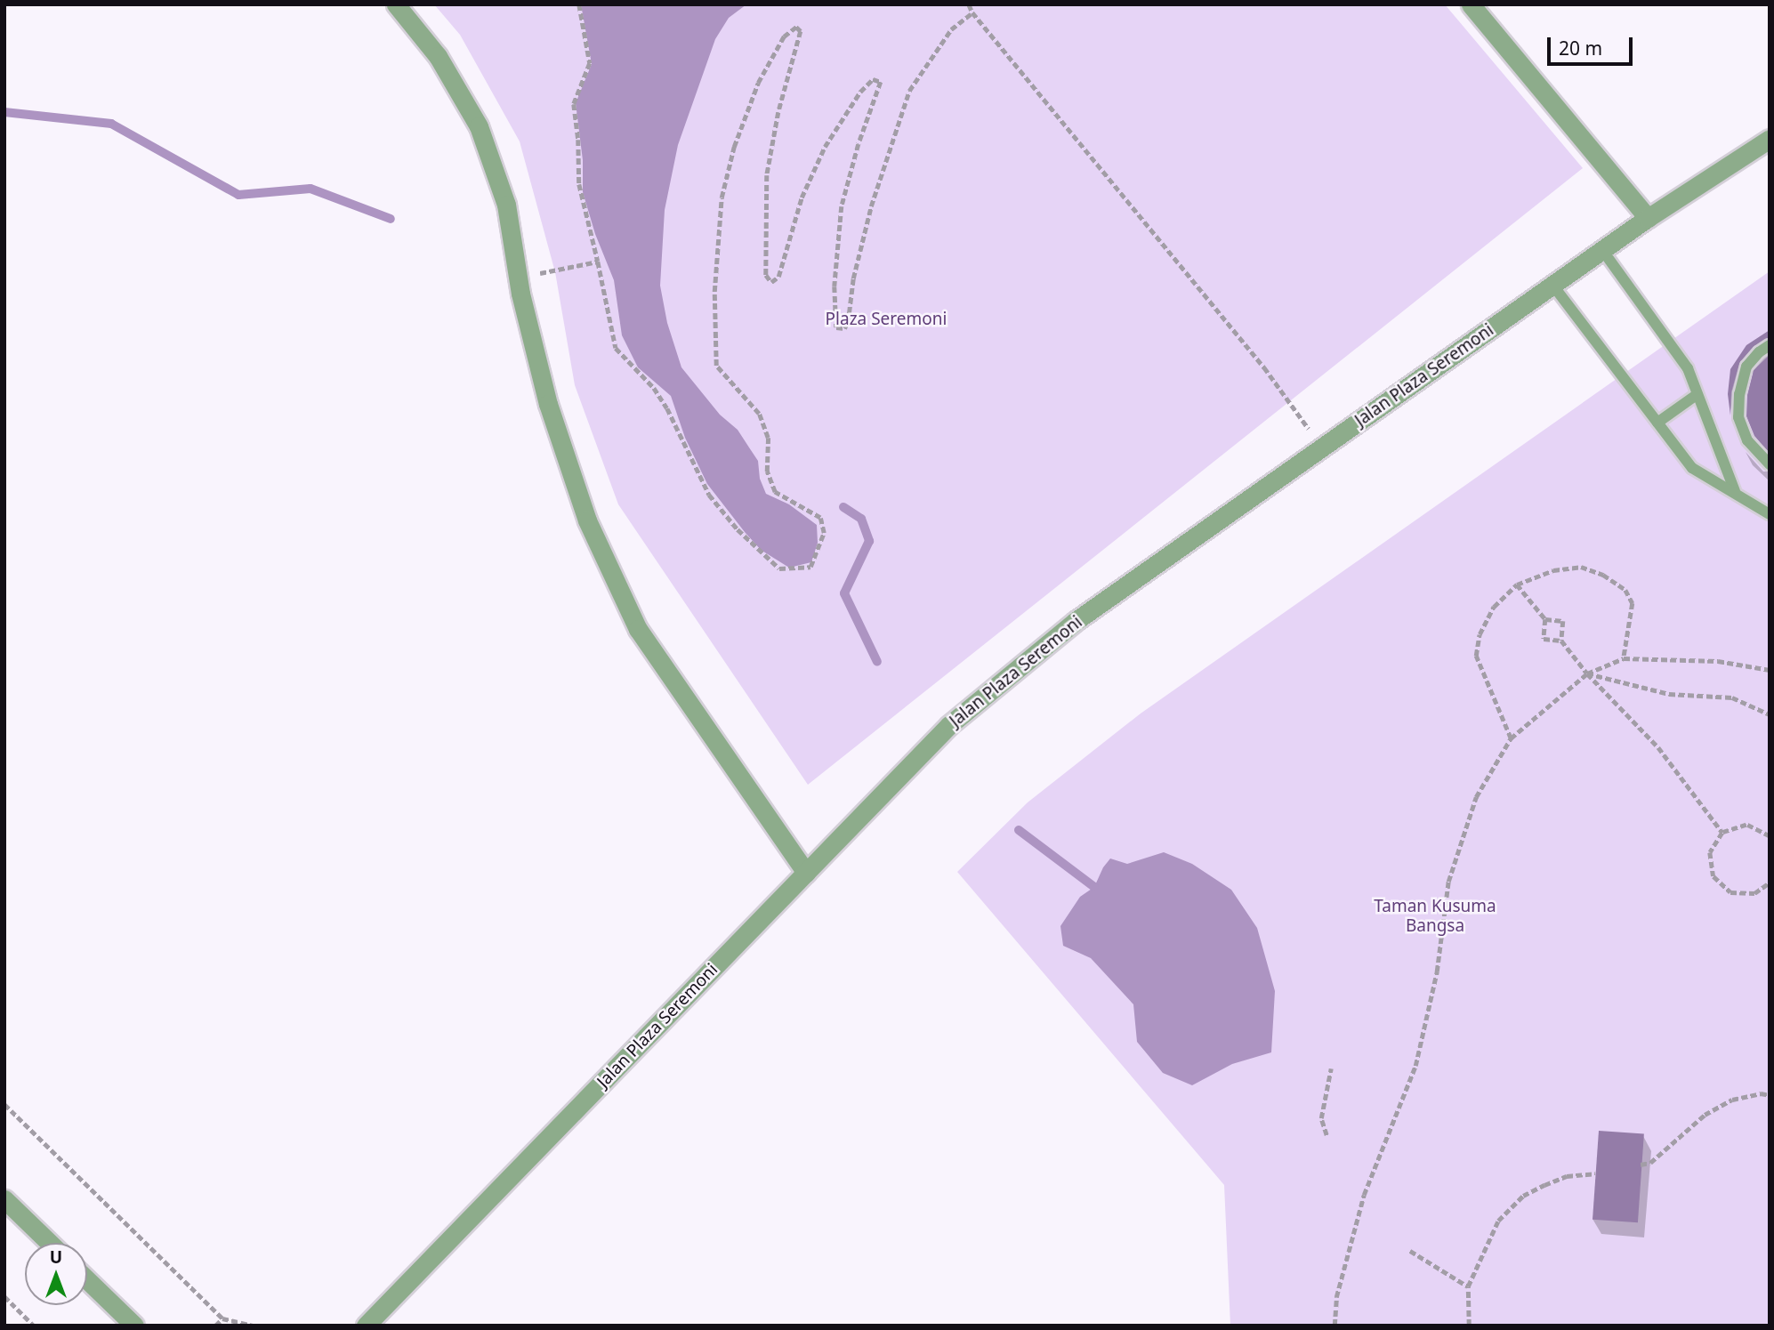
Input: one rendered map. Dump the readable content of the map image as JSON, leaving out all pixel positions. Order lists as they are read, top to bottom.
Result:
{
  "streets": {
    "street": ["Jalan Plaza Seremoni"]
  },
  "parks": ["Plaza Seremoni", "Taman Kusuma Bangsa"],
  "scale_bar": "20 m",
  "north": "top"
}
